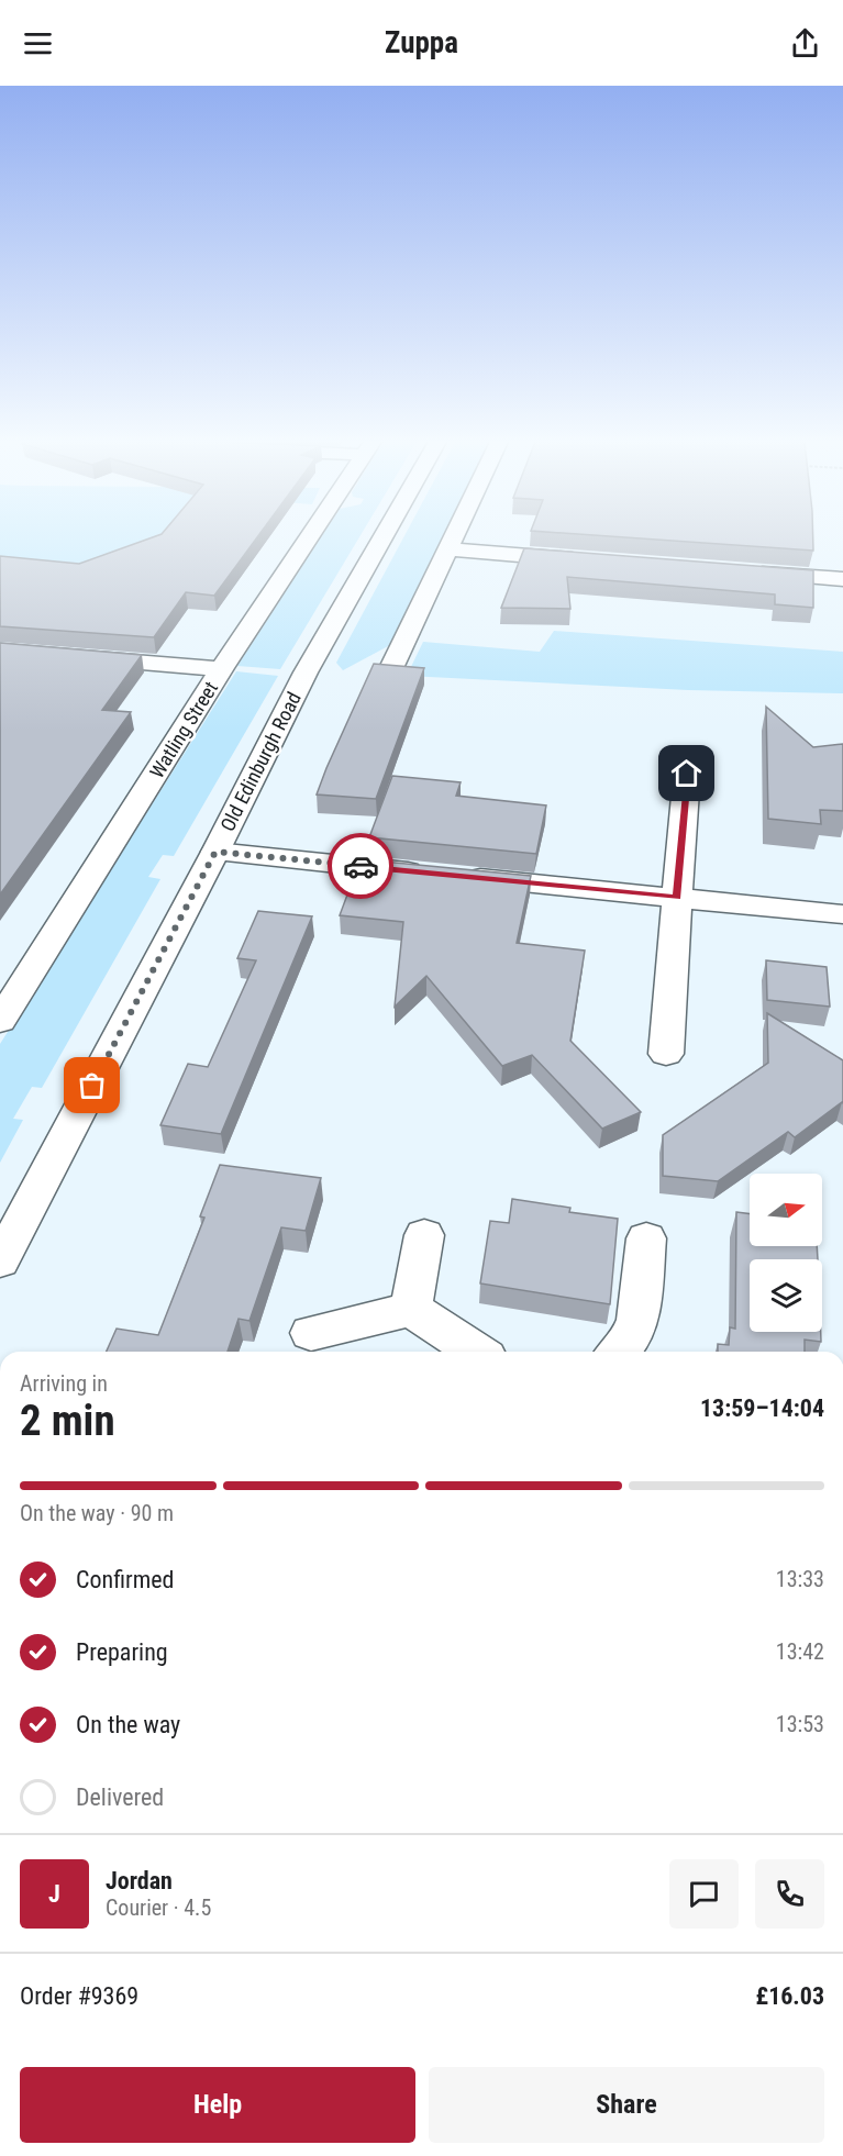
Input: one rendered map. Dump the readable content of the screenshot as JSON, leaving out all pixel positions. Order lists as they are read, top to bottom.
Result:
{
  "streets": {
    "street": ["Watling Street", "Old Edinburgh Road"]
  },
  "north": "right",
  "page": {
    "header": "Zuppa",
    "heading": ["2 min", "Arriving in", "13:59–14:04"],
    "panel": [
      "Jordan",
      "Courier · 4.5",
      "Order #9369",
      "£16.03"
    ],
    "bar": "On the way · 90 m",
    "list": [
      ["Confirmed", "13:33"],
      ["Preparing", "13:42"],
      ["On the way", "13:53"],
      "Delivered"
    ],
    "round": "J",
    "buttons": ["Help", "Share"]
  }
}
